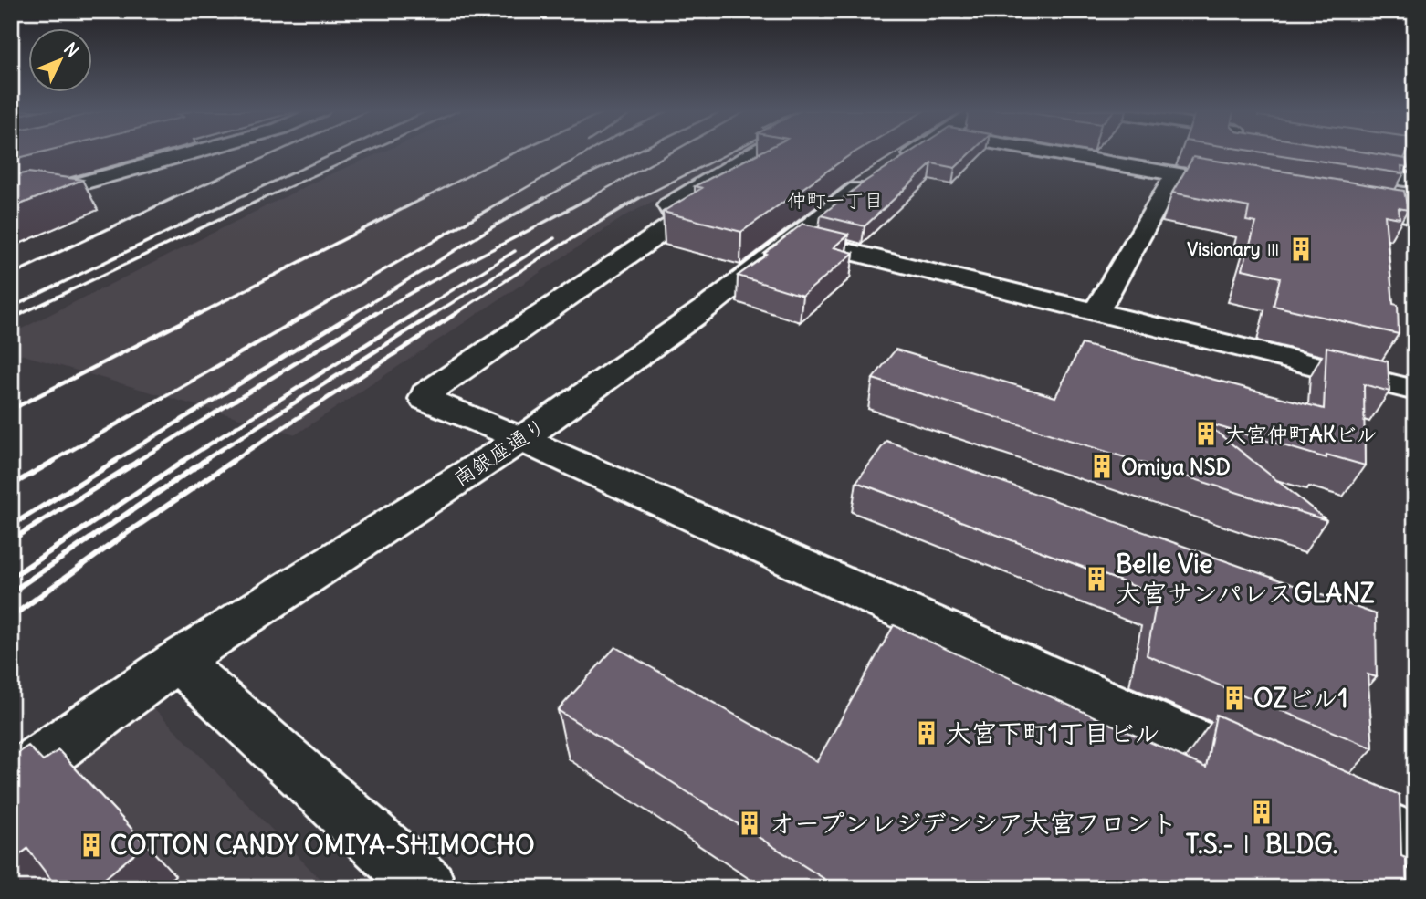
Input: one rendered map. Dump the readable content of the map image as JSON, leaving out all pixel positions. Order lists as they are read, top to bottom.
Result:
{
  "streets": {
    "street": ["南銀座通り"]
  },
  "districts": ["仲町一丁目"],
  "places": {
    "building": [
      "Visionary Ⅲ",
      "大宮仲町AKビル",
      "Omiya NSD",
      "Belle Vie 大宮サンパレスGLANZ",
      "OZビル1",
      "大宮下町1丁目ビル",
      "T.S.-Ⅰ BLDG.",
      "オープンレジデンシア大宮フロント",
      "COTTON CANDY OMIYA-SHIMOCHO"
    ]
  },
  "north": "top right"
}
